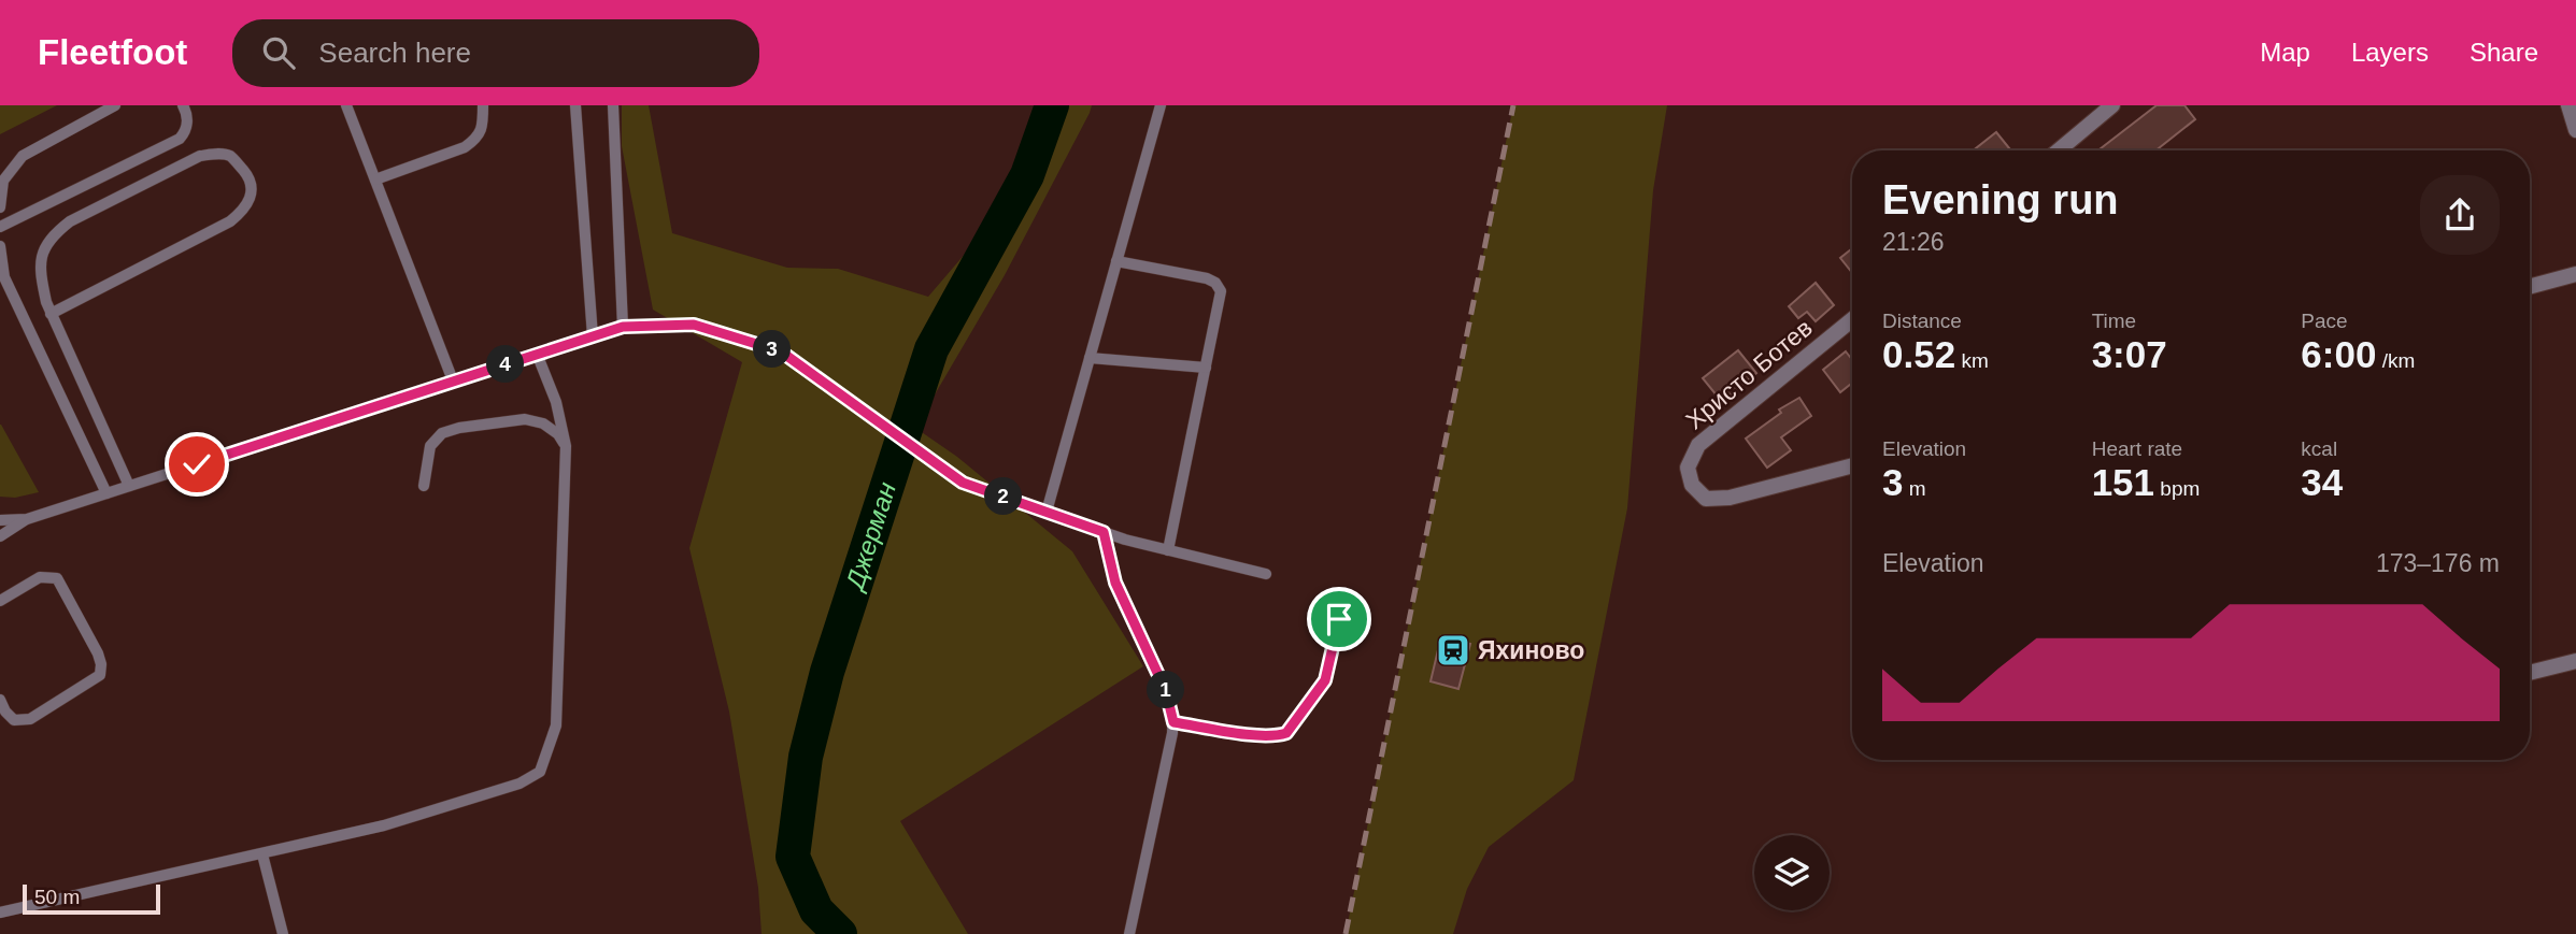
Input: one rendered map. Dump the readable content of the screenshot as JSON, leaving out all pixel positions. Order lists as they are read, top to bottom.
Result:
{
  "streets": {
    "street": ["Христо Ботев"]
  },
  "water": ["Джерман"],
  "places": {
    "station": ["Яхиново"]
  },
  "scale_bar": "50 m",
  "page": {
    "header": "Fleetfoot",
    "search": "Search here",
    "nav": ["Map", "Layers", "Share"],
    "heading": ["Evening run", "21:26"],
    "stats": [
      ["Distance", "0.52 km"],
      ["Time", "3:07"],
      ["Pace", "6:00 /km"],
      ["Elevation", "3 m"],
      ["Heart rate", "151 bpm"],
      ["kcal", "34"]
    ],
    "pins": [
      "3",
      "4",
      "2",
      "1"
    ],
    "chart": ["Elevation", "173–176 m"],
    "scale": "50 m"
  }
}
